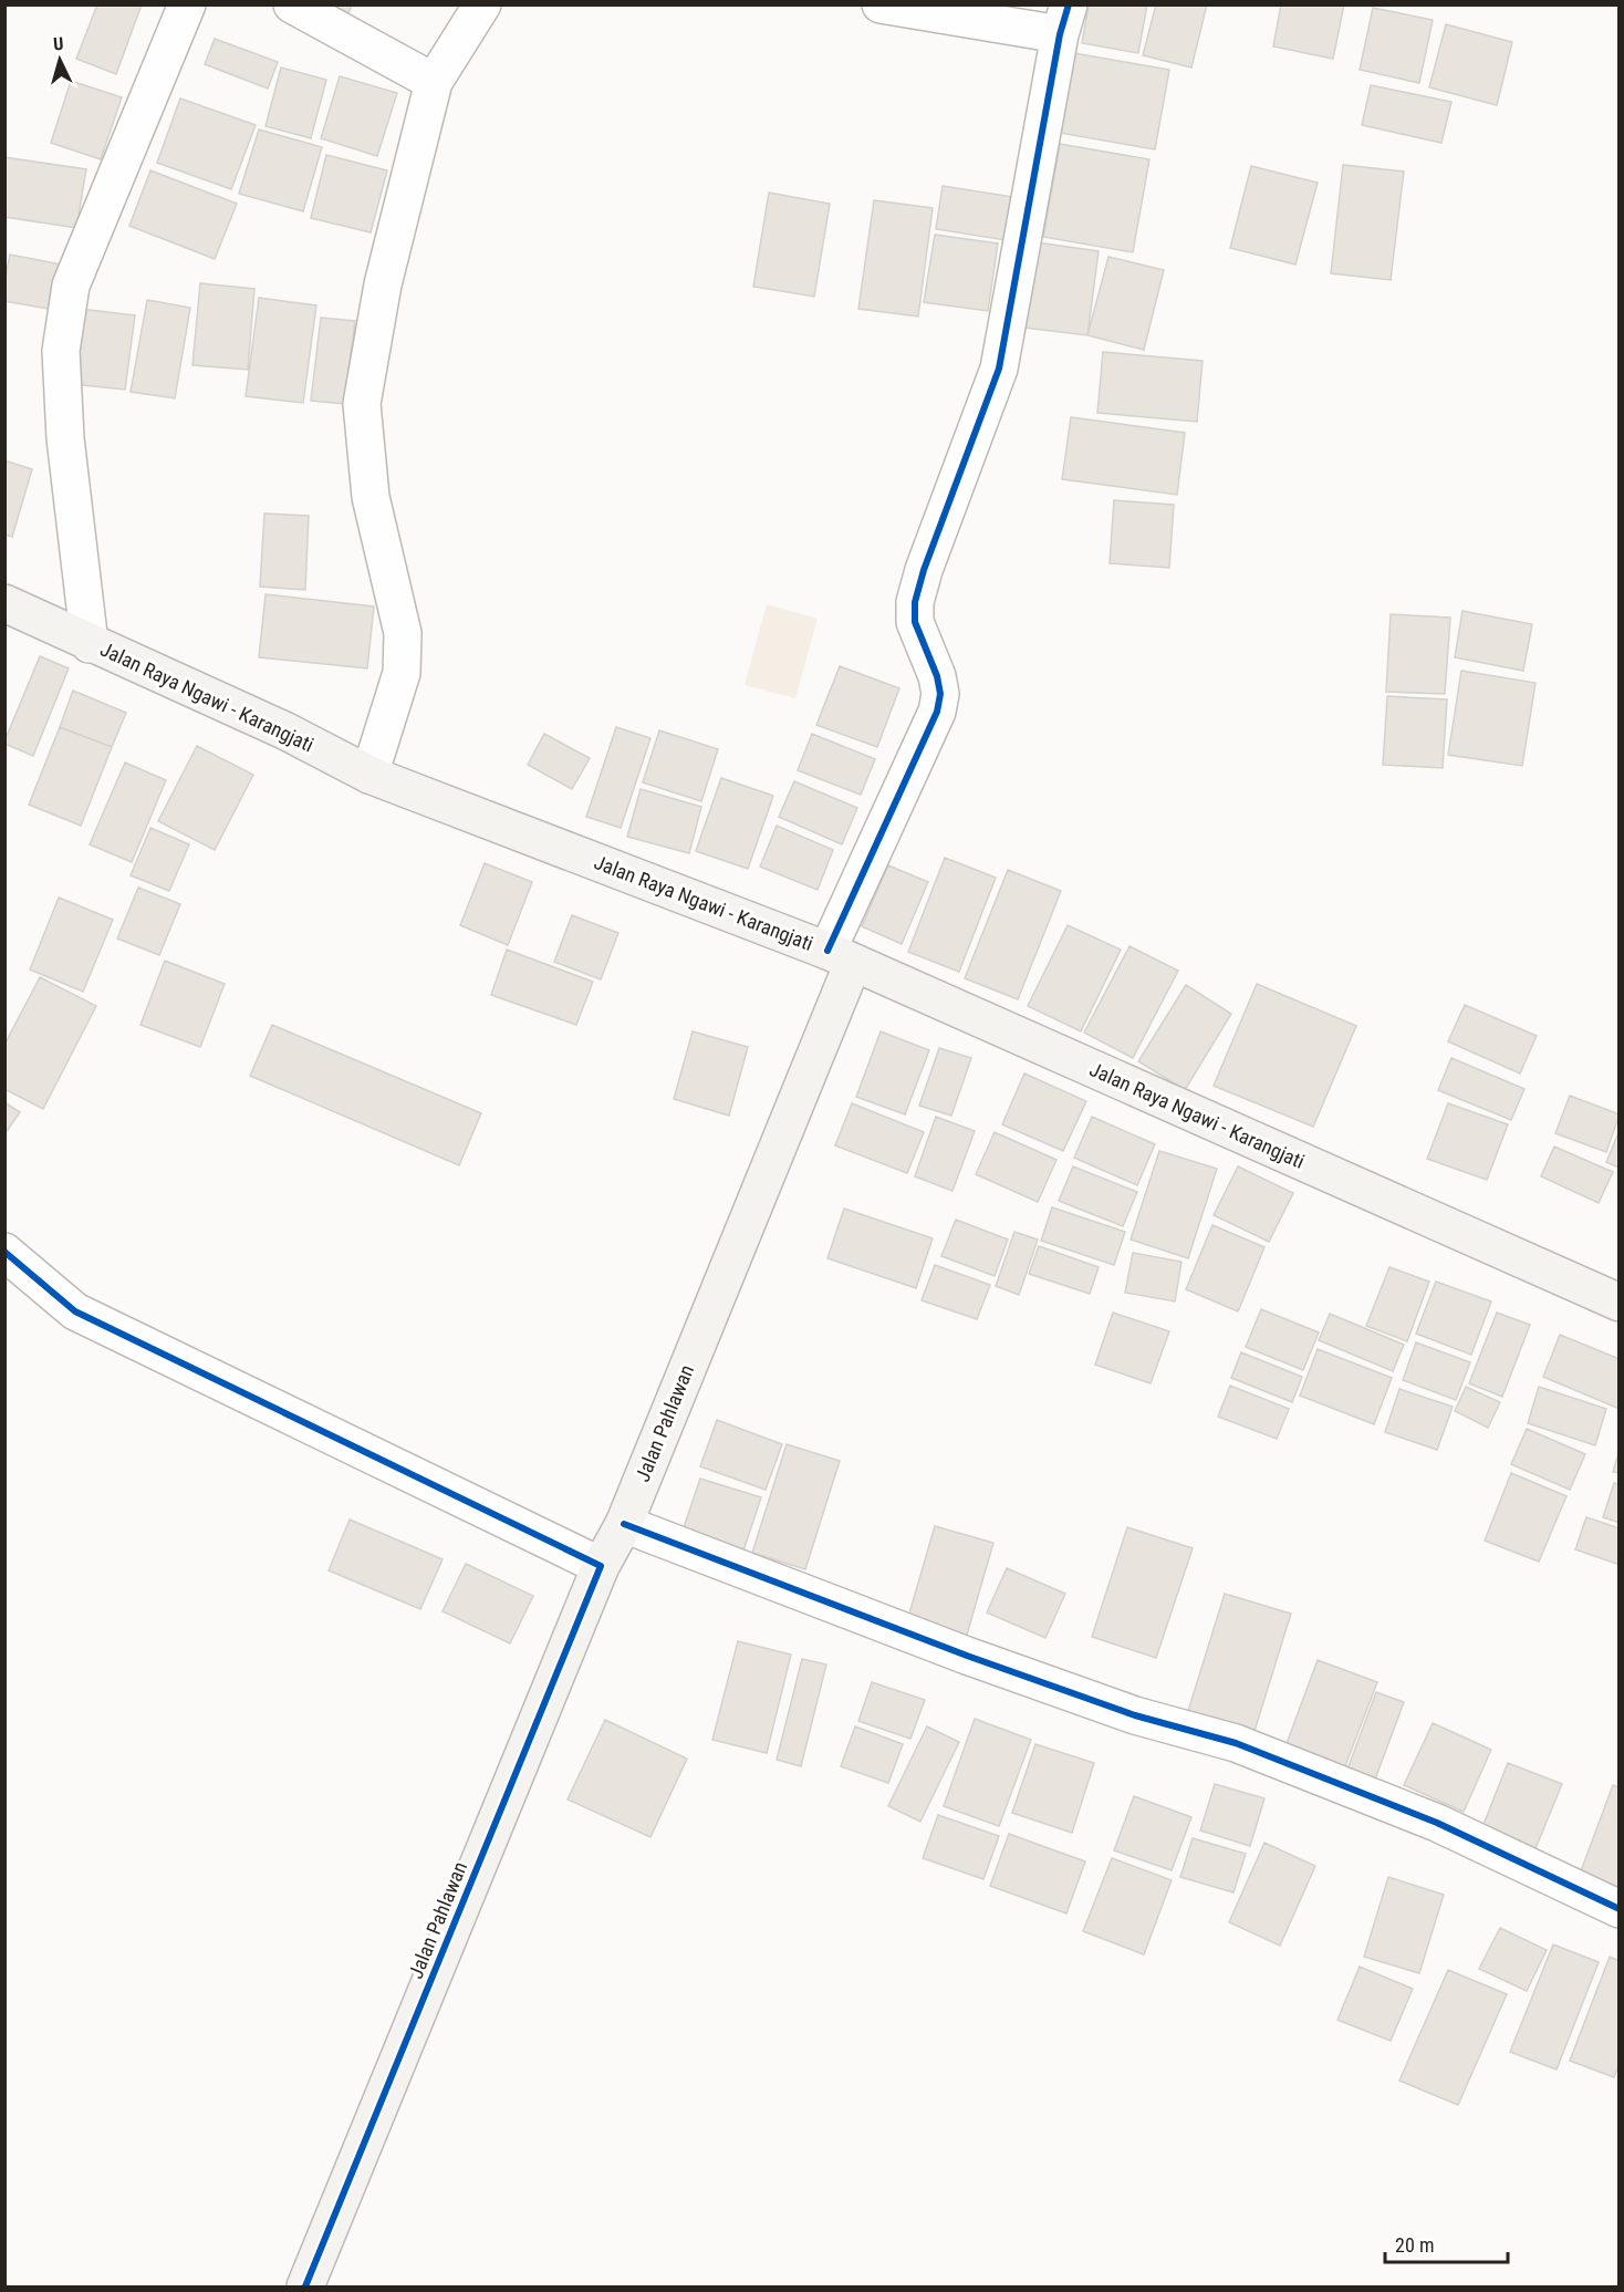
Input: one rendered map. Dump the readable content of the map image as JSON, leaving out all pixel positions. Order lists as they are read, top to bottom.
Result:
{
  "streets": {
    "main road": ["Jalan Raya Ngawi - Karangjati", "Jalan Pahlawan"]
  },
  "crossings": [
    ["Jalan Raya Ngawi - Karangjati", "Jalan Pahlawan"]
  ],
  "scale_bar": "20 m",
  "north": "top"
}
